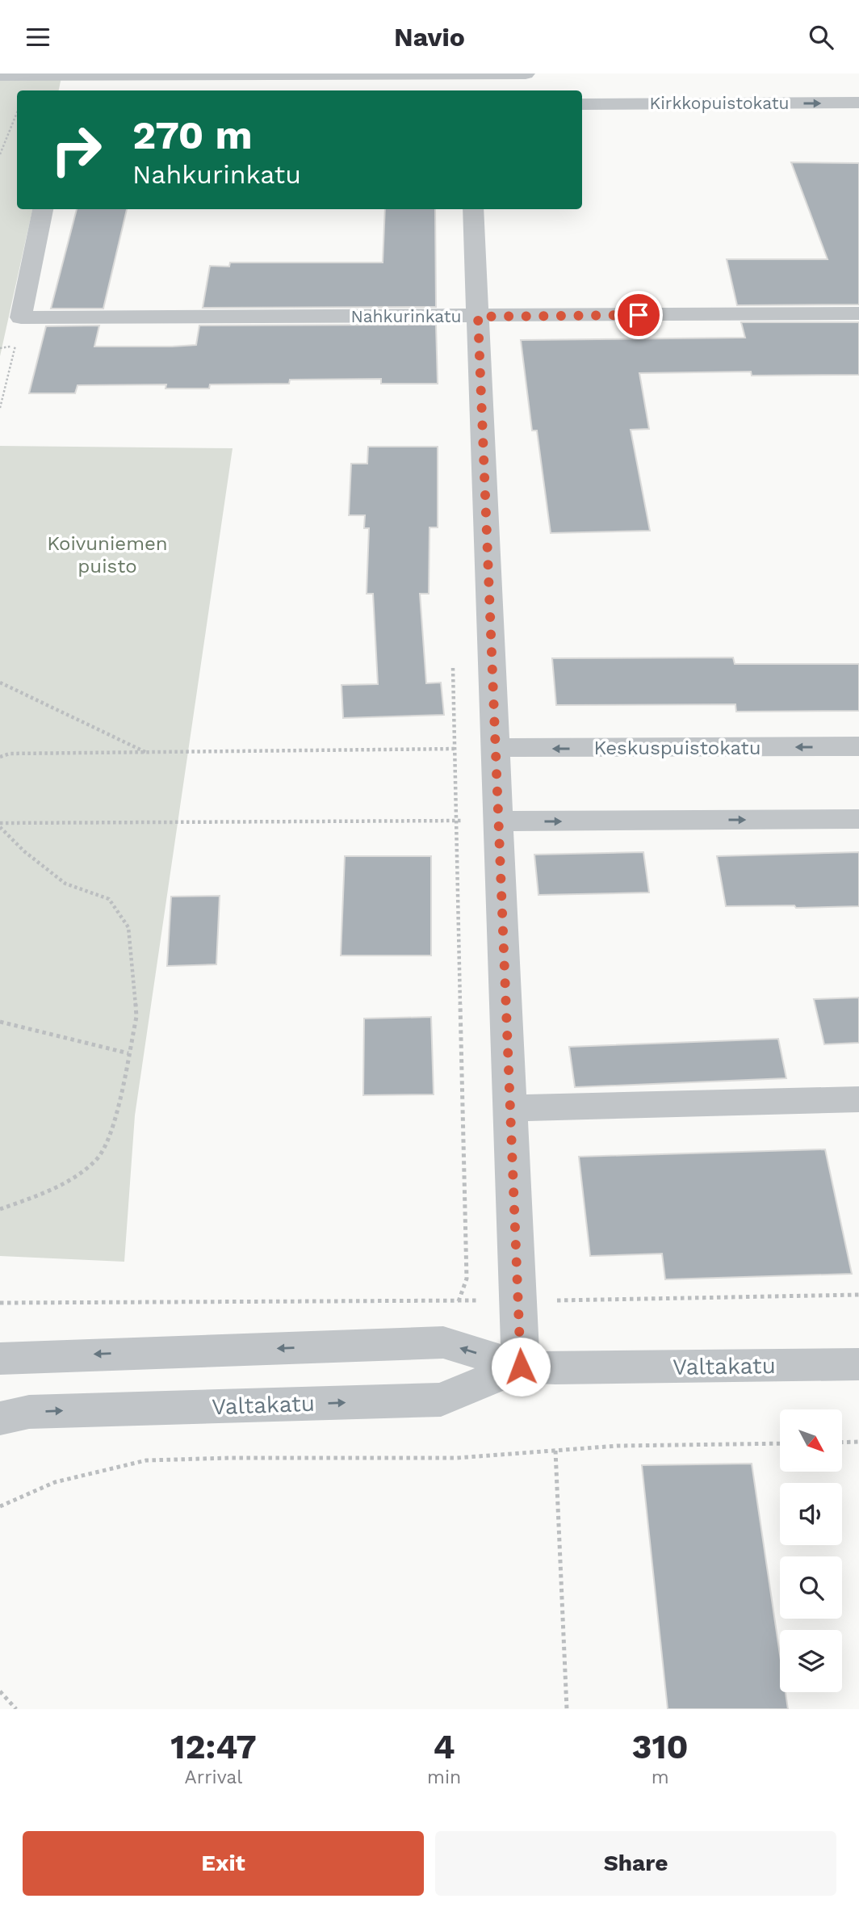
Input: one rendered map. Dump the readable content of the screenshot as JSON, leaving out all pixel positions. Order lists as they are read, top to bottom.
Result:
{
  "streets": {
    "street": [
      "Kirkkopuistokatu",
      "Nahkurinkatu",
      "Keskuspuistokatu",
      "Valtakatu"
    ]
  },
  "one_way": ["Kirkkopuistokatu"],
  "parks": ["Koivuniemen puisto"],
  "north": "bottom right",
  "page": {
    "header": "Navio",
    "turn": ["270 m", "Nahkurinkatu"],
    "eta": [
      "12:47",
      "Arrival",
      "4",
      "min",
      "310",
      "m"
    ],
    "buttons": ["Exit", "Share"]
  }
}
